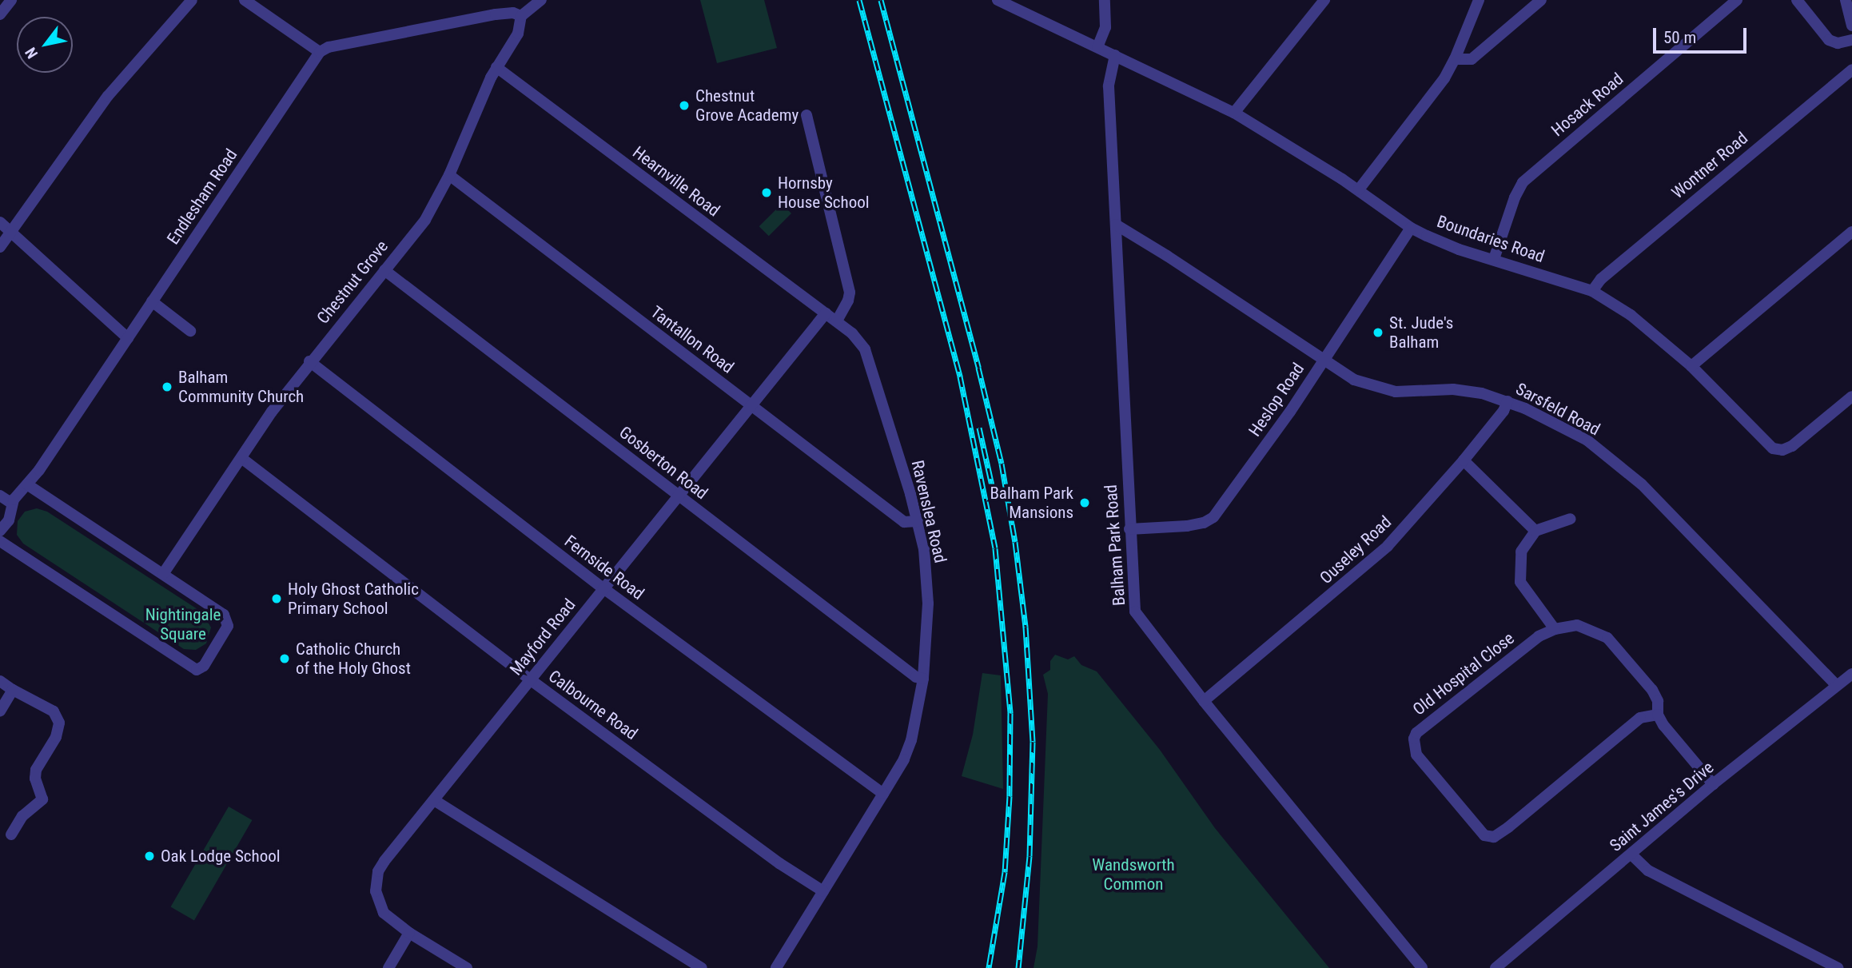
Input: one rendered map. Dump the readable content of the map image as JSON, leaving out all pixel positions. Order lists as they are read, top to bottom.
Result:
{
  "streets": {
    "street": [
      "Hosack Road",
      "Wontner Road",
      "Hearnville Road",
      "Endlesham Road",
      "Boundaries Road",
      "Chestnut Grove",
      "Tantallon Road",
      "Heslop Road",
      "Sarsfeld Road",
      "Gosberton Road",
      "Ravenslea Road",
      "Balham Park Road",
      "Ouseley Road",
      "Fernside Road",
      "Mayford Road",
      "Old Hospital Close",
      "Calbourne Road",
      "Saint James's Drive"
    ]
  },
  "crossings": [
    ["Hosack Road", "Boundaries Road"],
    ["Wontner Road", "Boundaries Road"],
    ["Hearnville Road", "Chestnut Grove"],
    ["Hearnville Road", "Ravenslea Road"],
    ["Hearnville Road", "Mayford Road"],
    ["Boundaries Road", "Heslop Road"],
    ["Boundaries Road", "Balham Park Road"],
    ["Chestnut Grove", "Tantallon Road"],
    ["Chestnut Grove", "Gosberton Road"],
    ["Chestnut Grove", "Fernside Road"],
    ["Chestnut Grove", "Calbourne Road"],
    ["Tantallon Road", "Ravenslea Road"],
    ["Tantallon Road", "Mayford Road"],
    ["Heslop Road", "Sarsfeld Road"],
    ["Heslop Road", "Balham Park Road"],
    ["Sarsfeld Road", "Balham Park Road"],
    ["Sarsfeld Road", "Ouseley Road"],
    ["Sarsfeld Road", "Saint James's Drive"],
    ["Gosberton Road", "Ravenslea Road"],
    ["Gosberton Road", "Mayford Road"],
    ["Ravenslea Road", "Fernside Road"],
    ["Ravenslea Road", "Calbourne Road"],
    ["Balham Park Road", "Ouseley Road"],
    ["Fernside Road", "Mayford Road"],
    ["Mayford Road", "Calbourne Road"],
    ["Old Hospital Close", "Saint James's Drive"]
  ],
  "parks": ["Nightingale Square", "Wandsworth Common"],
  "places": [
    "Chestnut Grove Academy",
    "Hornsby House School",
    "St. Jude's Balham",
    "Balham Community Church",
    "Balham Park Mansions",
    "Holy Ghost Catholic Primary School",
    "Catholic Church of the Holy Ghost",
    "Oak Lodge School"
  ],
  "scale_bar": "50 m",
  "north": "bottom left"
}
